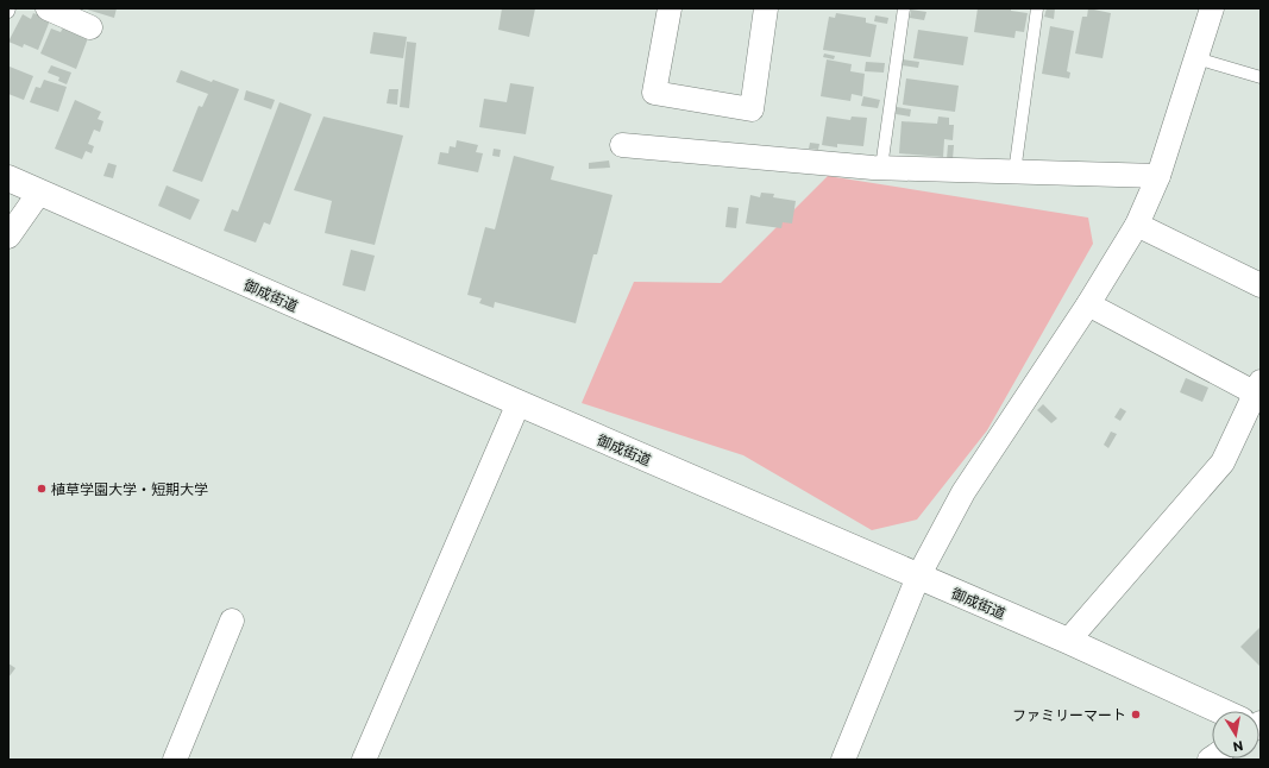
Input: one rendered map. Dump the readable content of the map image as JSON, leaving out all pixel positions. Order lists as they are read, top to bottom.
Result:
{
  "streets": {
    "street": ["御成街道"]
  },
  "places": ["植草学園大学・短期大学", "ファミリーマート"],
  "north": "bottom"
}
